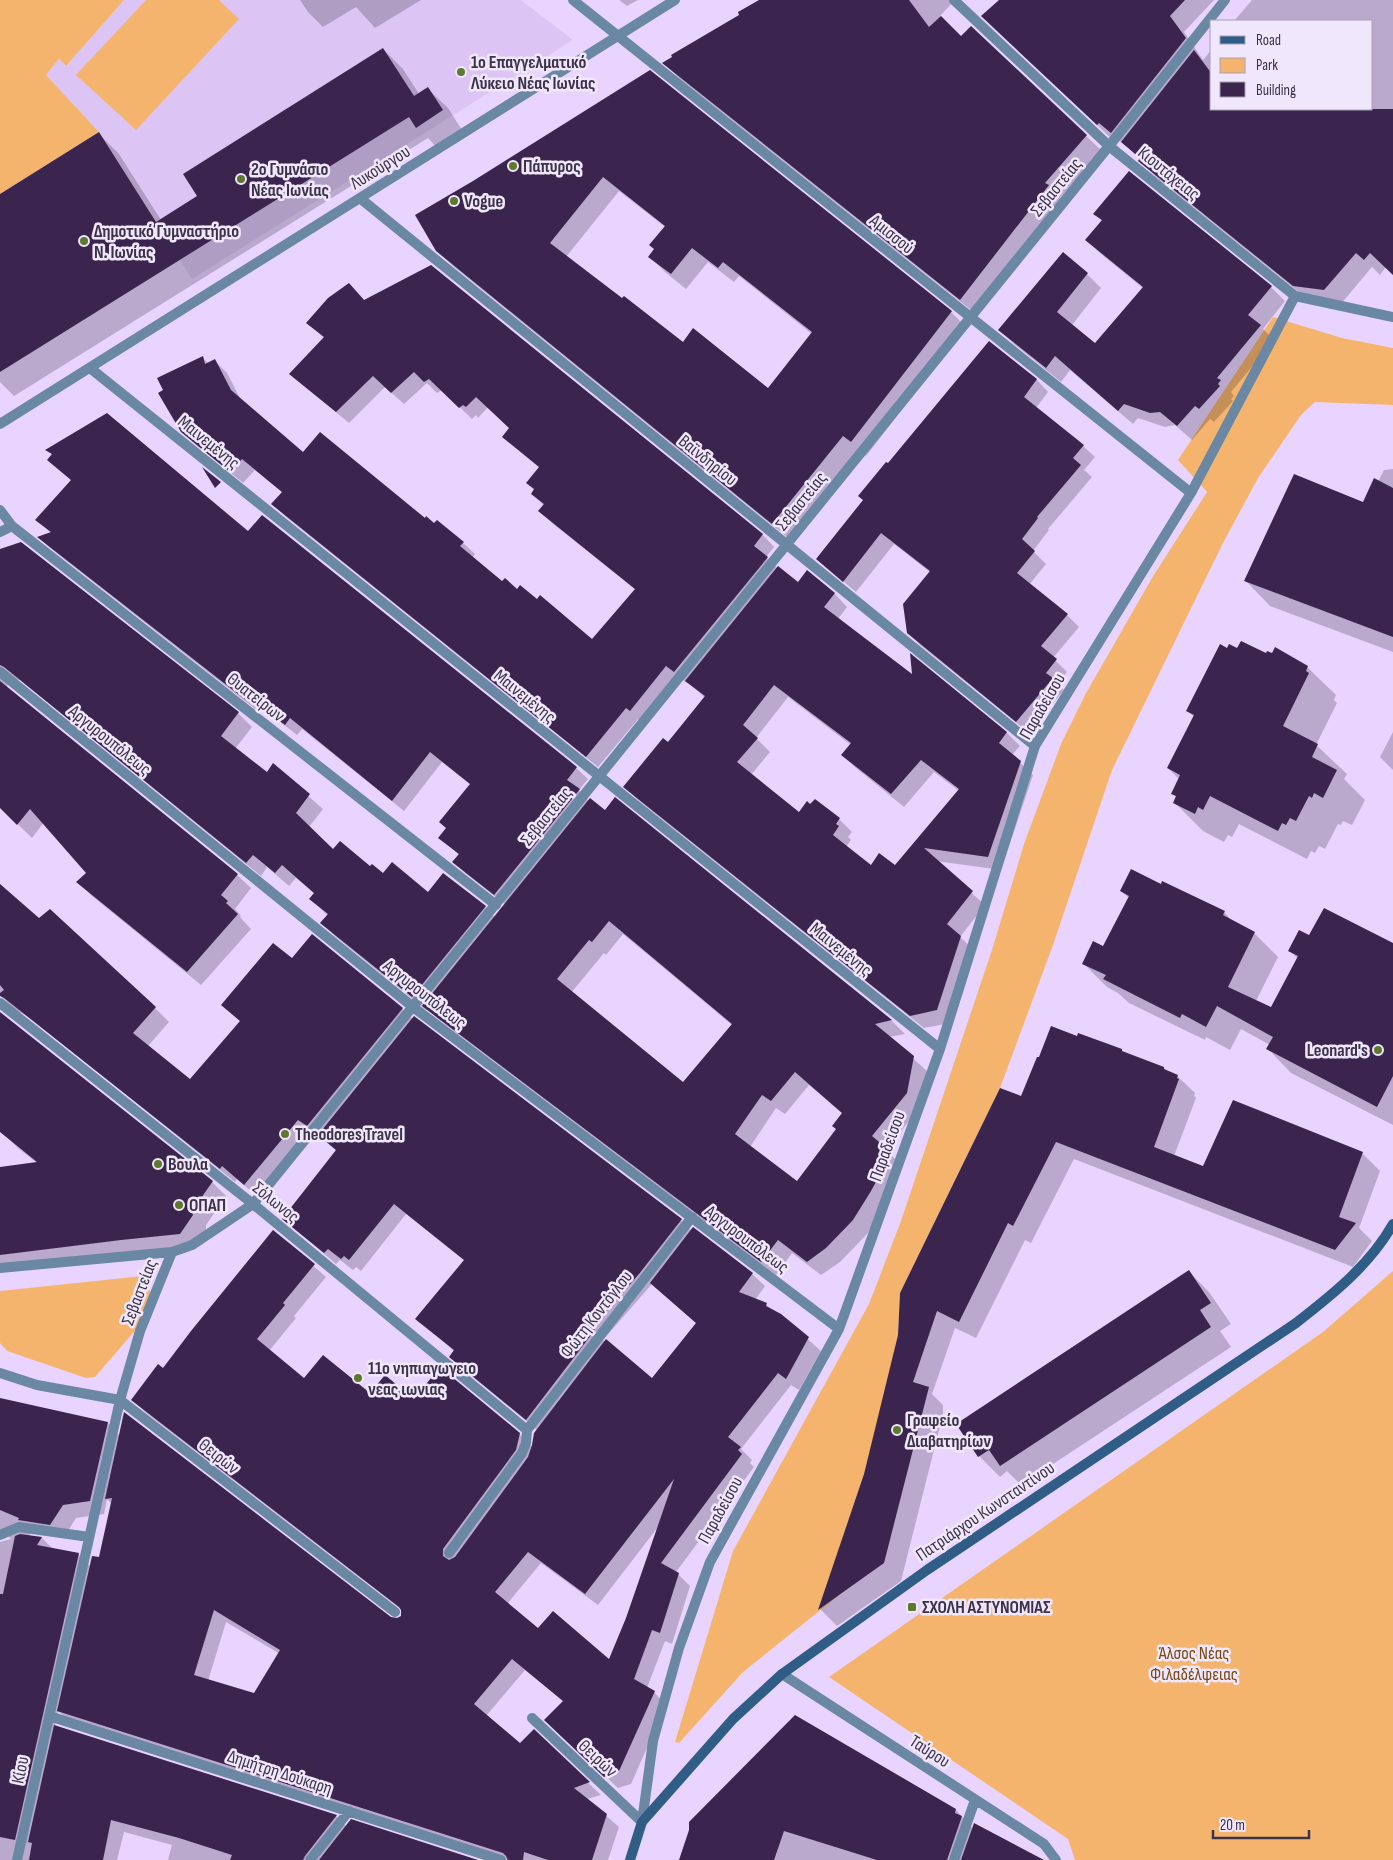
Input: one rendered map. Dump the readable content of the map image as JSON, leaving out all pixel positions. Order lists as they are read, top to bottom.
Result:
{
  "streets": {
    "main road": ["Πατριάρχου Κωνσταντίνου"],
    "street": [
      "Λυκούργου",
      "Κιουτάχειας",
      "Σεβαστείας",
      "Αμισσού",
      "Μαινεμένης",
      "Βαϊνδηρίου",
      "Θυατείρων",
      "Παραδείσου",
      "Αργυρουπόλεως",
      "Σόλωνος",
      "Φώτη Κοντόγλου",
      "Θειρών",
      "Ταύρου",
      "Κίου",
      "Δημήτρη Δούκαρη"
    ]
  },
  "crossings": [
    ["Λυκούργου", "Αμισσού"],
    ["Λυκούργου", "Μαινεμένης"],
    ["Λυκούργου", "Βαϊνδηρίου"],
    ["Κιουτάχειας", "Σεβαστείας"],
    ["Κιουτάχειας", "Παραδείσου"],
    ["Σεβαστείας", "Αμισσού"],
    ["Σεβαστείας", "Μαινεμένης"],
    ["Σεβαστείας", "Βαϊνδηρίου"],
    ["Σεβαστείας", "Θυατείρων"],
    ["Σεβαστείας", "Αργυρουπόλεως"],
    ["Σεβαστείας", "Σόλωνος"],
    ["Σεβαστείας", "Θειρών"],
    ["Σεβαστείας", "Κίου"],
    ["Σεβαστείας", "Δημήτρη Δούκαρη"],
    ["Αμισσού", "Παραδείσου"],
    ["Μαινεμένης", "Παραδείσου"],
    ["Βαϊνδηρίου", "Παραδείσου"],
    ["Παραδείσου", "Αργυρουπόλεως"],
    ["Παραδείσου", "Θειρών"],
    ["Παραδείσου", "Πατριάρχου Κωνσταντίνου"],
    ["Αργυρουπόλεως", "Φώτη Κοντόγλου"],
    ["Σόλωνος", "Φώτη Κοντόγλου"],
    ["Θειρών", "Πατριάρχου Κωνσταντίνου"],
    ["Πατριάρχου Κωνσταντίνου", "Ταύρου"],
    ["Κίου", "Δημήτρη Δούκαρη"]
  ],
  "parks": ["Άλσος Νέας Φιλαδέλφειας"],
  "places": {
    "other": [
      "1ο Επαγγελματικό Λύκειο Νέας Ιωνίας",
      "Πάπυρος",
      "2ο Γυμνάσιο Νέας Ιωνίας",
      "Vogue",
      "Δημοτικό Γυμναστήριο Ν. Ιωνίας",
      "Leonard's",
      "Theodores Travel",
      "Βουλα",
      "ΟΠΑΠ",
      "11ο νηπιαγωγειο νεας ιωνιας",
      "Γραφείο Διαβατηρίων"
    ],
    "transit": ["ΣΧΟΛΗ ΑΣΤΥΝΟΜΙΑΣ"]
  },
  "legend": ["Road", "Park", "Building"],
  "scale_bar": "20 m"
}
